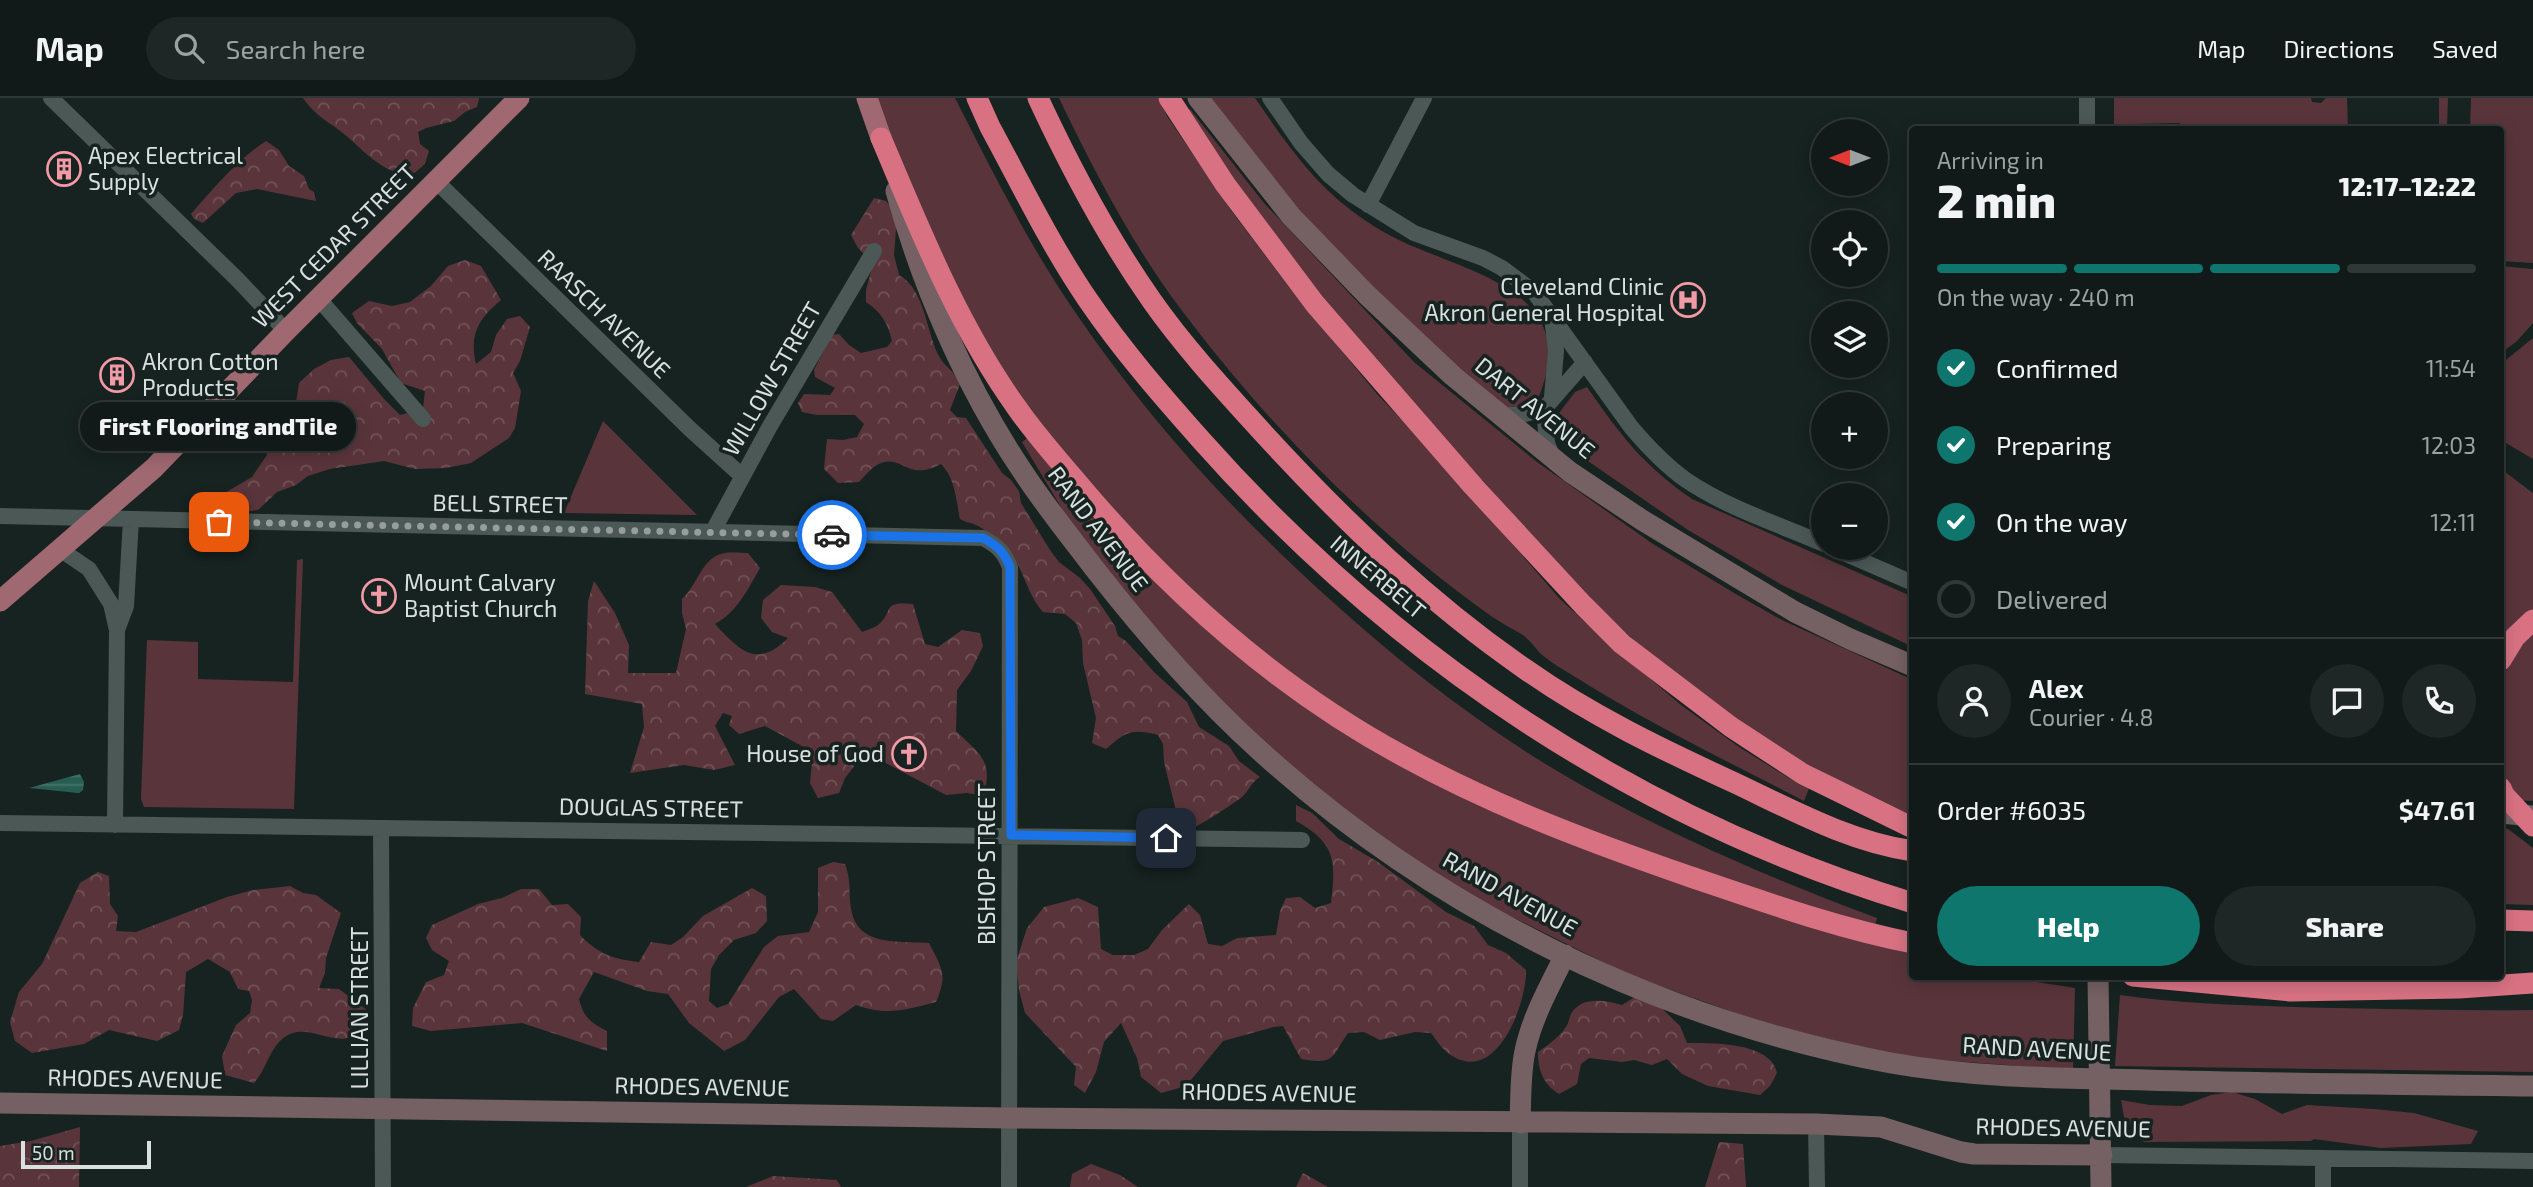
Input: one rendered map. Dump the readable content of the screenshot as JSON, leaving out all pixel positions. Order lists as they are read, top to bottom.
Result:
{
  "streets": {
    "highway": ["INNERBELT"],
    "main road": [
      "WEST CEDAR STREET",
      "DART AVENUE",
      "RAND AVENUE",
      "RHODES AVENUE"
    ],
    "street": [
      "RAASCH AVENUE",
      "WILLOW STREET",
      "BELL STREET",
      "DOUGLAS STREET",
      "BISHOP STREET",
      "LILLIAN STREET"
    ]
  },
  "crossings": [
    ["WEST CEDAR STREET", "RAASCH AVENUE"],
    ["WEST CEDAR STREET", "BELL STREET"],
    ["RAASCH AVENUE", "WILLOW STREET"],
    ["WILLOW STREET", "BELL STREET"],
    ["BELL STREET", "BISHOP STREET"],
    ["DOUGLAS STREET", "BISHOP STREET"],
    ["DOUGLAS STREET", "LILLIAN STREET"],
    ["BISHOP STREET", "RHODES AVENUE"],
    ["LILLIAN STREET", "RHODES AVENUE"]
  ],
  "places": {
    "building": ["Apex Electrical Supply", "Akron Cotton Products"],
    "hospital": ["Cleveland Clinic Akron General Hospital"],
    "other": ["First Flooring andTile"],
    "church": ["Mount Calvary Baptist Church", "House of God"]
  },
  "scale_bar": "50 m",
  "north": "left",
  "page": {
    "header": "Map",
    "search": "Search here",
    "nav": ["Map", "Directions", "Saved"],
    "map_buttons": ["+", "−"],
    "heading": ["2 min", "Arriving in", "12:17–12:22"],
    "panel": [
      "Alex",
      "Courier · 4.8",
      "Order #6035",
      "$47.61"
    ],
    "bar": "On the way · 240 m",
    "list": [
      ["Confirmed", "11:54"],
      ["Preparing", "12:03"],
      ["On the way", "12:11"],
      "Delivered"
    ],
    "bubble": "First Flooring andTile",
    "buttons": ["Help", "Share"],
    "scale": "50 m"
  }
}
